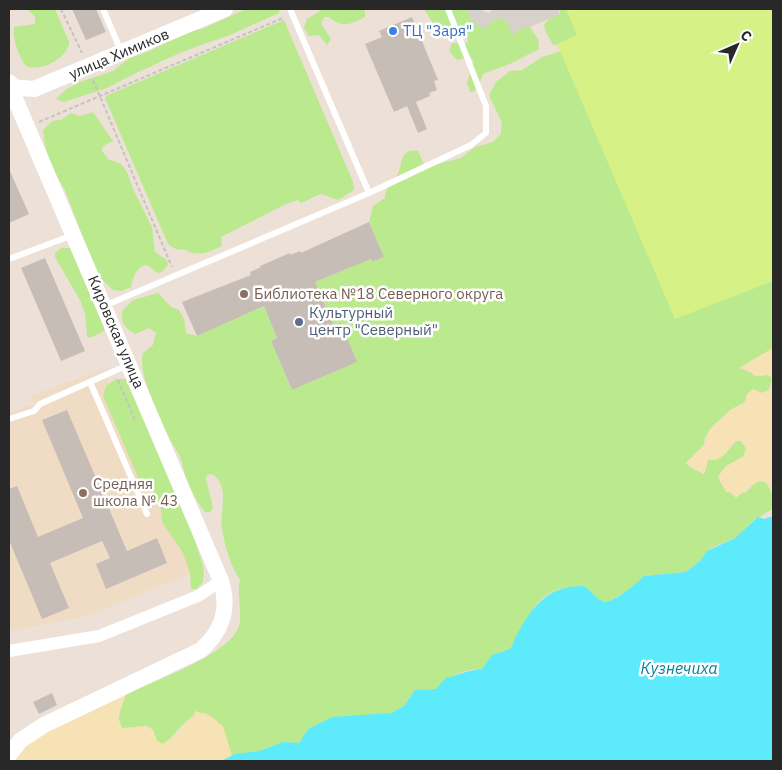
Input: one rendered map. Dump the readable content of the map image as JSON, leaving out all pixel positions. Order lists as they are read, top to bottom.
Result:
{
  "streets": {
    "street": ["улица Химиков", "Кировская улица"]
  },
  "crossings": [
    ["улица Химиков", "Кировская улица"]
  ],
  "water": ["Кузнечиха"],
  "places": [
    "ТЦ \"Заря\"",
    "Библиотека №18 Северного округа",
    "Культурный центр \"Северный\"",
    "Средняя школа № 43"
  ],
  "north": "top right"
}
